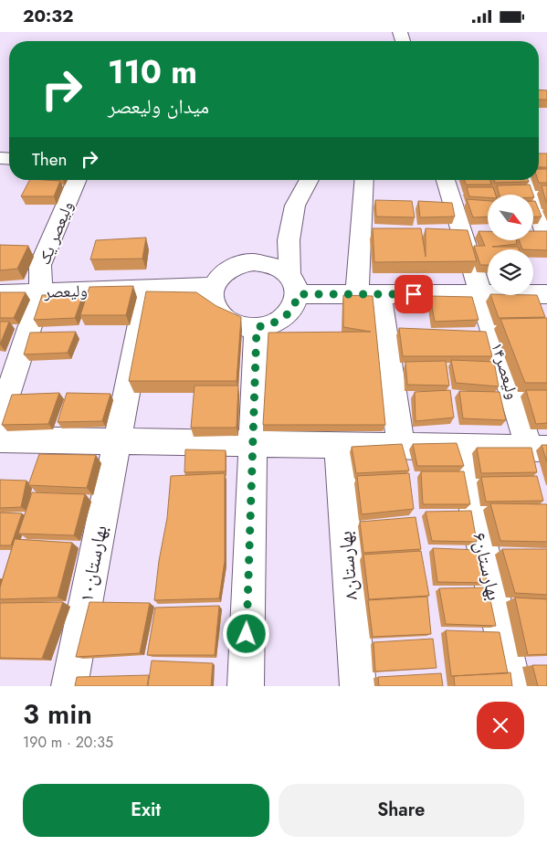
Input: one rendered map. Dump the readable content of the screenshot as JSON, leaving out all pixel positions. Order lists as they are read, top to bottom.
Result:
{
  "streets": {
    "street": [
      "ولیعصر یک",
      "ولیعصر",
      "ولیعصر۱۴",
      "بهارستان۱۰",
      "بهارستان۸",
      "بهارستان۶"
    ]
  },
  "crossings": [
    ["ولیعصر یک", "ولیعصر"],
    ["ولیعصر", "بهارستان۱۰"]
  ],
  "north": "bottom right",
  "page": {
    "status": "20:32",
    "turn": ["110 m", "میدان ولیعصر"],
    "then": "Then",
    "heading": ["3 min", "190 m · 20:35"],
    "buttons": ["Exit", "Share"]
  }
}
